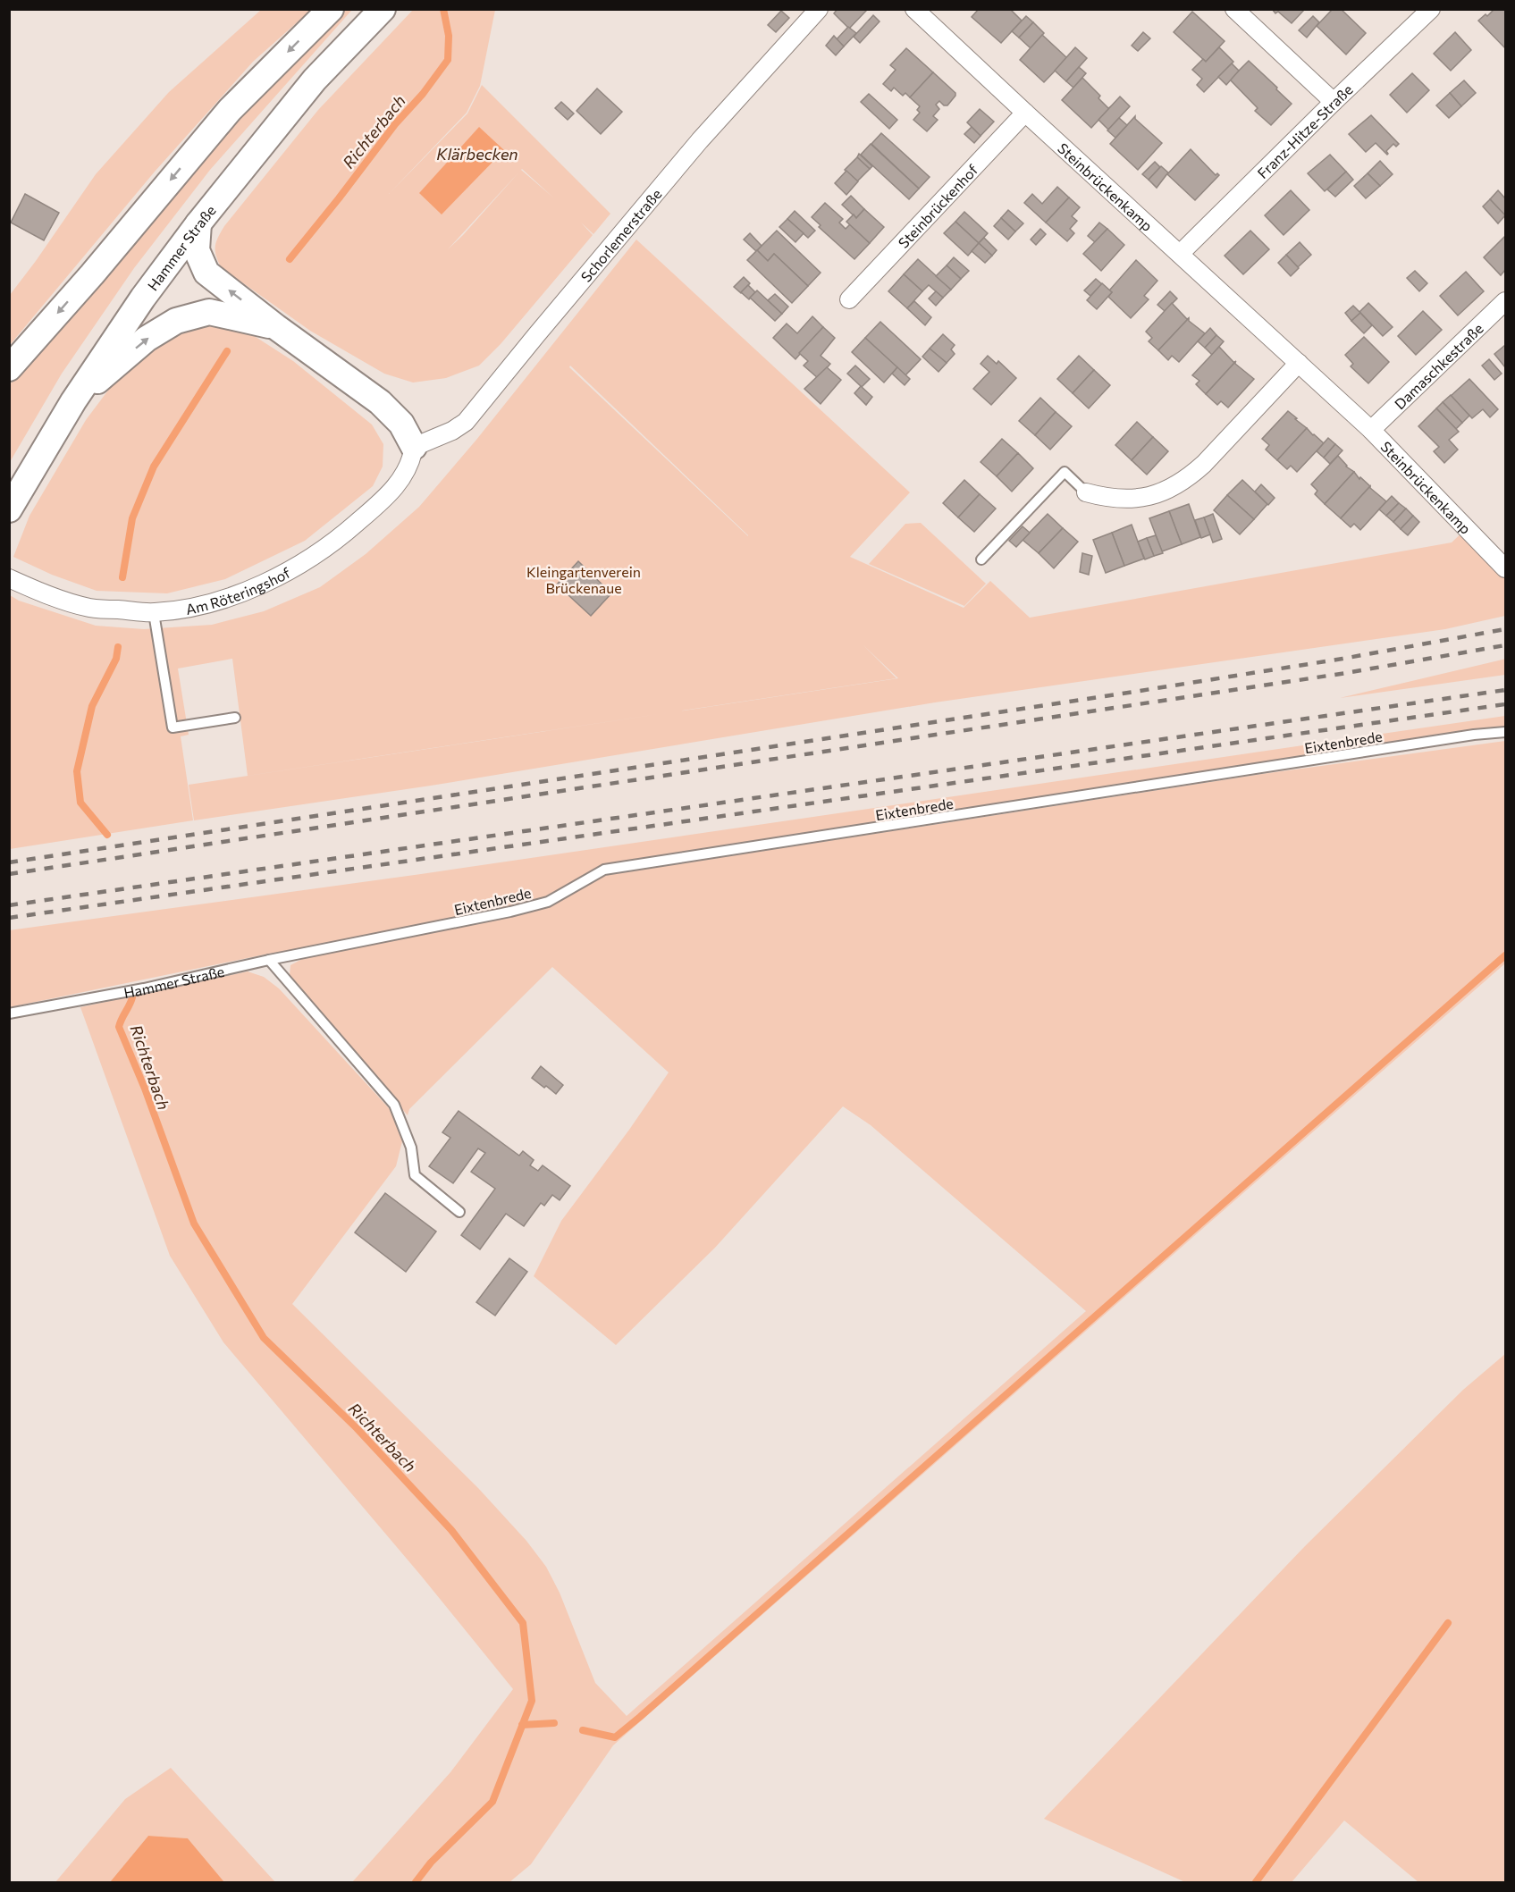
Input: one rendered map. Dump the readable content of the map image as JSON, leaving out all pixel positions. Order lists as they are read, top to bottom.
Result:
{
  "streets": {
    "main road": ["Hammer Straße"],
    "street": [
      "Franz-Hitze-Straße",
      "Steinbrückenkamp",
      "Steinbrückenhof",
      "Schorlemerstraße",
      "Damaschkestraße",
      "Am Röteringshof"
    ],
    "lane": ["Eixtenbrede"]
  },
  "crossings": [
    ["Franz-Hitze-Straße", "Steinbrückenkamp"],
    ["Steinbrückenkamp", "Steinbrückenhof"],
    ["Steinbrückenkamp", "Damaschkestraße"],
    ["Schorlemerstraße", "Am Röteringshof"],
    ["Hammer Straße", "Eixtenbrede"]
  ],
  "water": ["Richterbach", "Klärbecken"],
  "parks": ["Kleingartenverein Brückenaue"]
}
